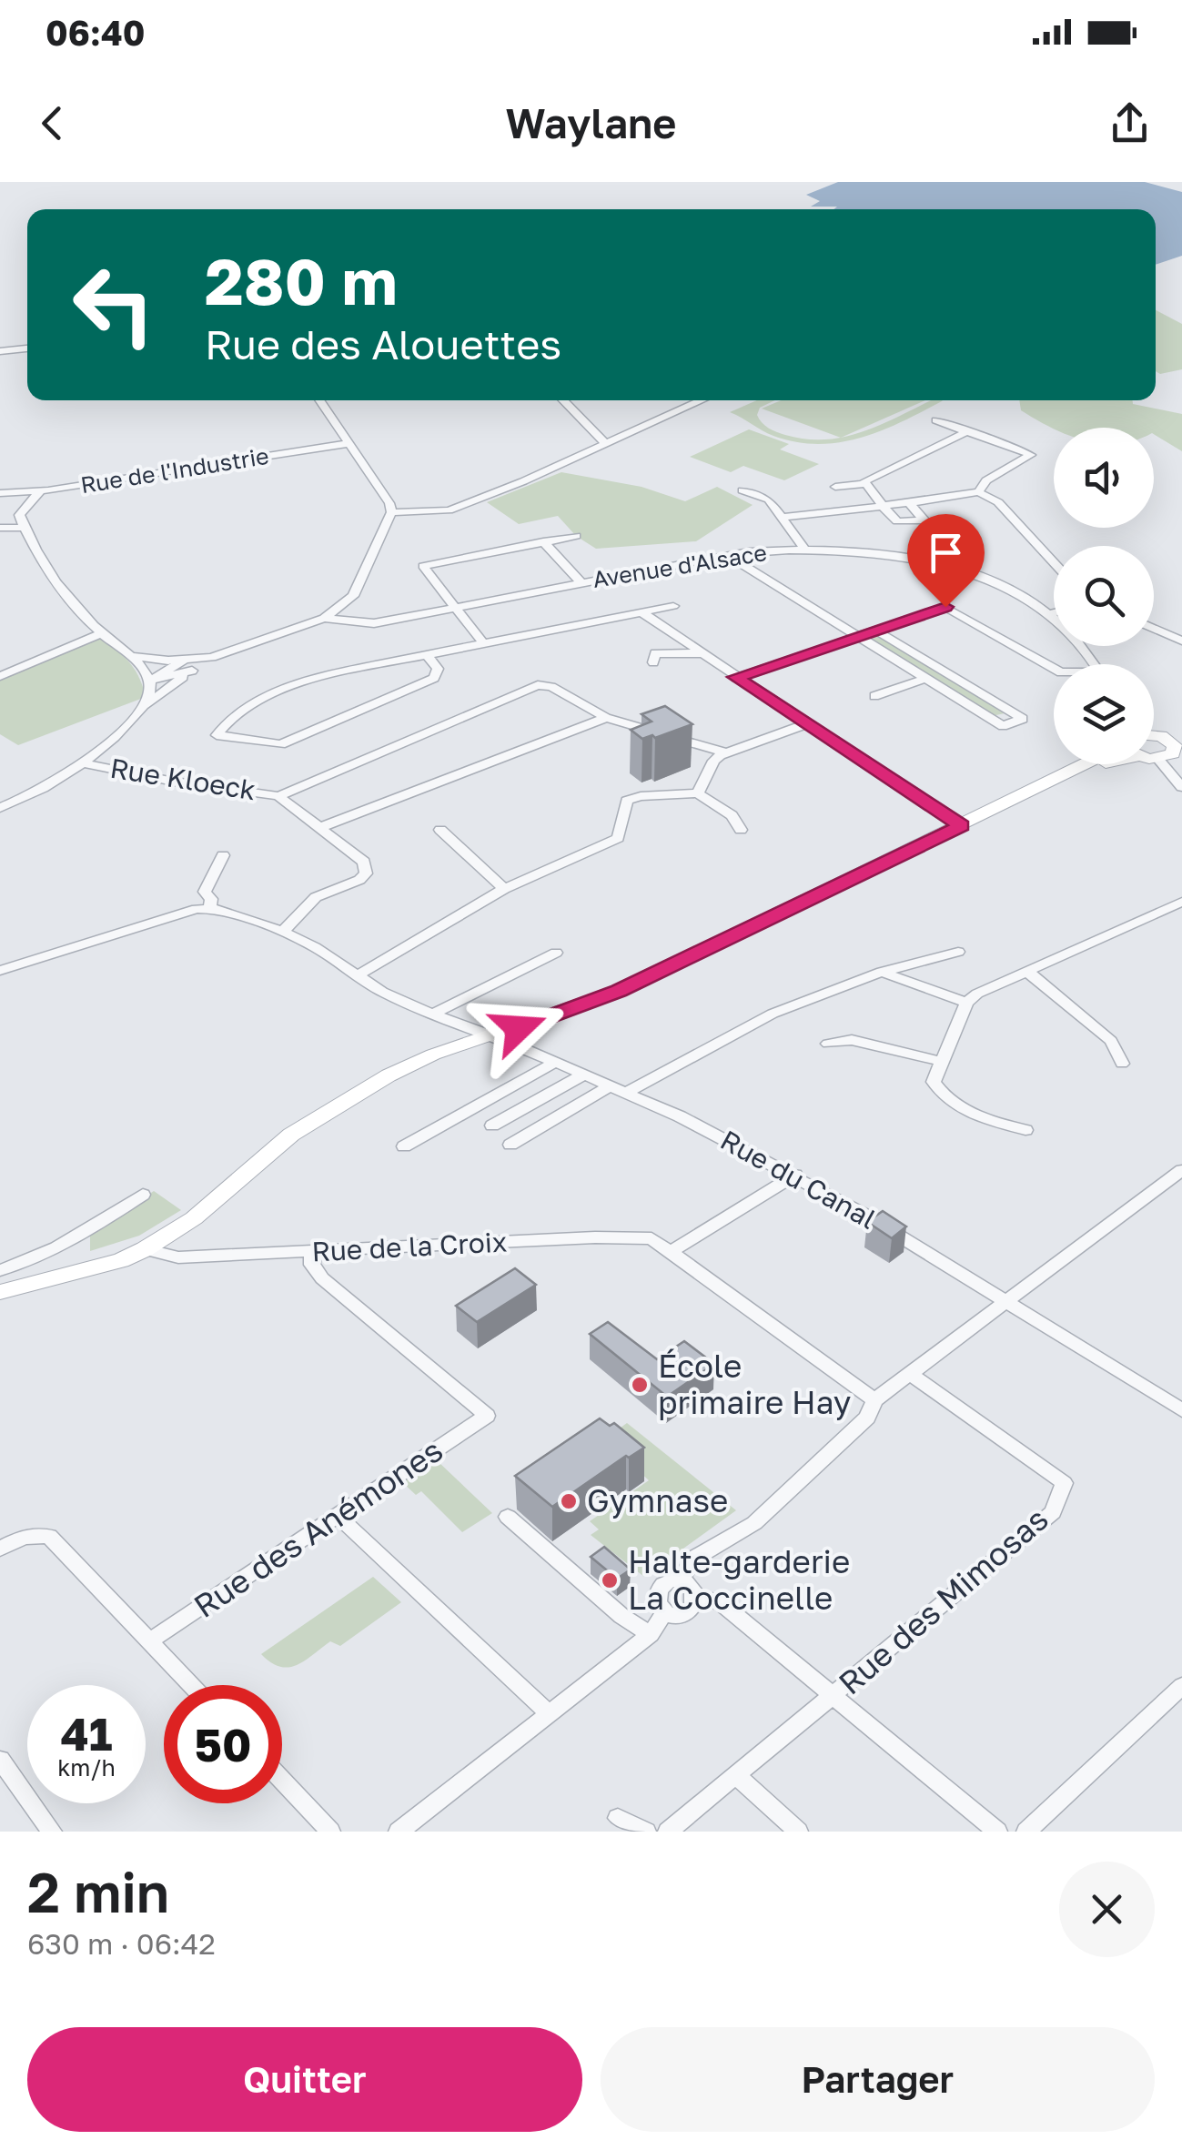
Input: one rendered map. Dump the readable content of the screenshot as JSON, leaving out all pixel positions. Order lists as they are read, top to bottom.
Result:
{
  "streets": {
    "street": [
      "Rue de l'Industrie",
      "Avenue d'Alsace",
      "Rue Kloeck",
      "Rue du Canal",
      "Rue de la Croix",
      "Rue des Anémones",
      "Rue des Mimosas"
    ]
  },
  "crossings": [
    ["Rue Kloeck", "Rue du Canal"],
    ["Rue de la Croix", "Rue des Anémones"]
  ],
  "places": ["École primaire Hay", "Gymnase", "Halte-garderie La Coccinelle"],
  "page": {
    "status": "06:40",
    "header": "Waylane",
    "turn": ["280 m", "Rue des Alouettes"],
    "speed": "41 km/h",
    "limit": "50",
    "heading": ["2 min", "630 m · 06:42"],
    "buttons": ["Quitter", "Partager"]
  }
}
